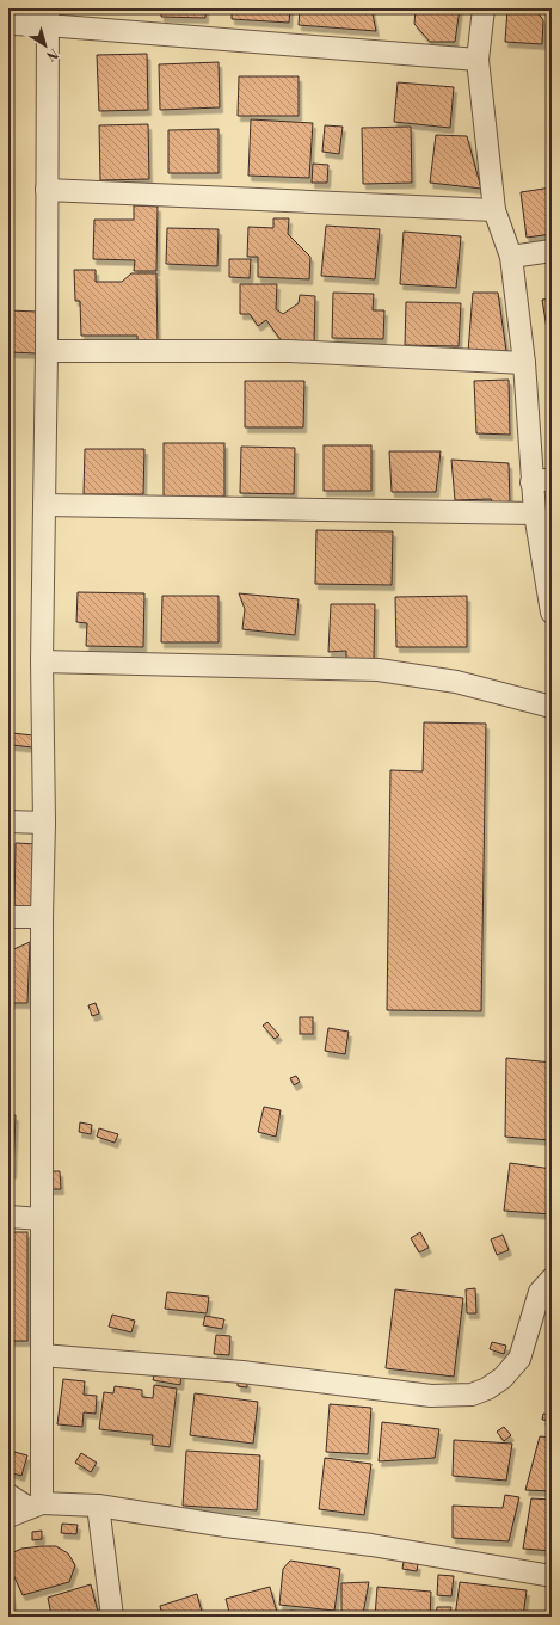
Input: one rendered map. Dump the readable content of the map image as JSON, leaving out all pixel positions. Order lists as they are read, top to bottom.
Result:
{
  "north": "bottom right"
}
